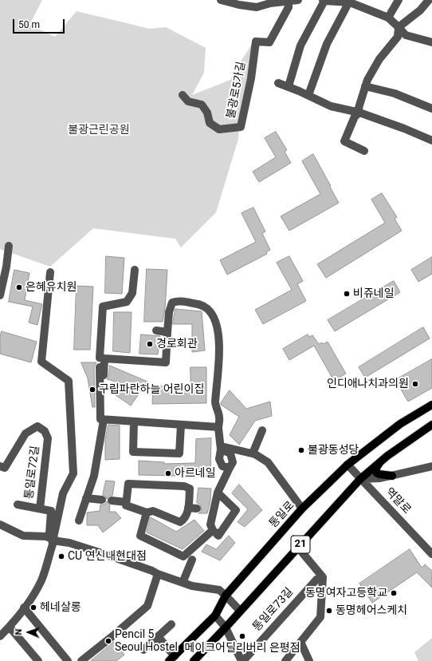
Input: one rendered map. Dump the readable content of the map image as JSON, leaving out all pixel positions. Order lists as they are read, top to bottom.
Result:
{
  "streets": {
    "main road": ["통일로", "21"],
    "street": [
      "불광로5가길",
      "통일로72길",
      "역말로",
      "통일로73길"
    ]
  },
  "crossings": [
    ["역말로", "통일로"],
    ["역말로", "21"],
    ["통일로", "통일로73길"],
    ["21", "통일로73길"]
  ],
  "parks": ["불광근린공원"],
  "places": [
    "은혜유치원",
    "비쥬네일",
    "경로회관",
    "인디애나치과의원",
    "구립파란하늘 어린이집",
    "불광동성당",
    "아르네일",
    "CU 연신내현대점",
    "동명여자고등학교",
    "헤네살롱",
    "동명헤어스케치",
    "메이크어딜리버리 은평점",
    "Pencil 5 Seoul Hostel"
  ],
  "scale_bar": "50 m",
  "north": "left"
}
